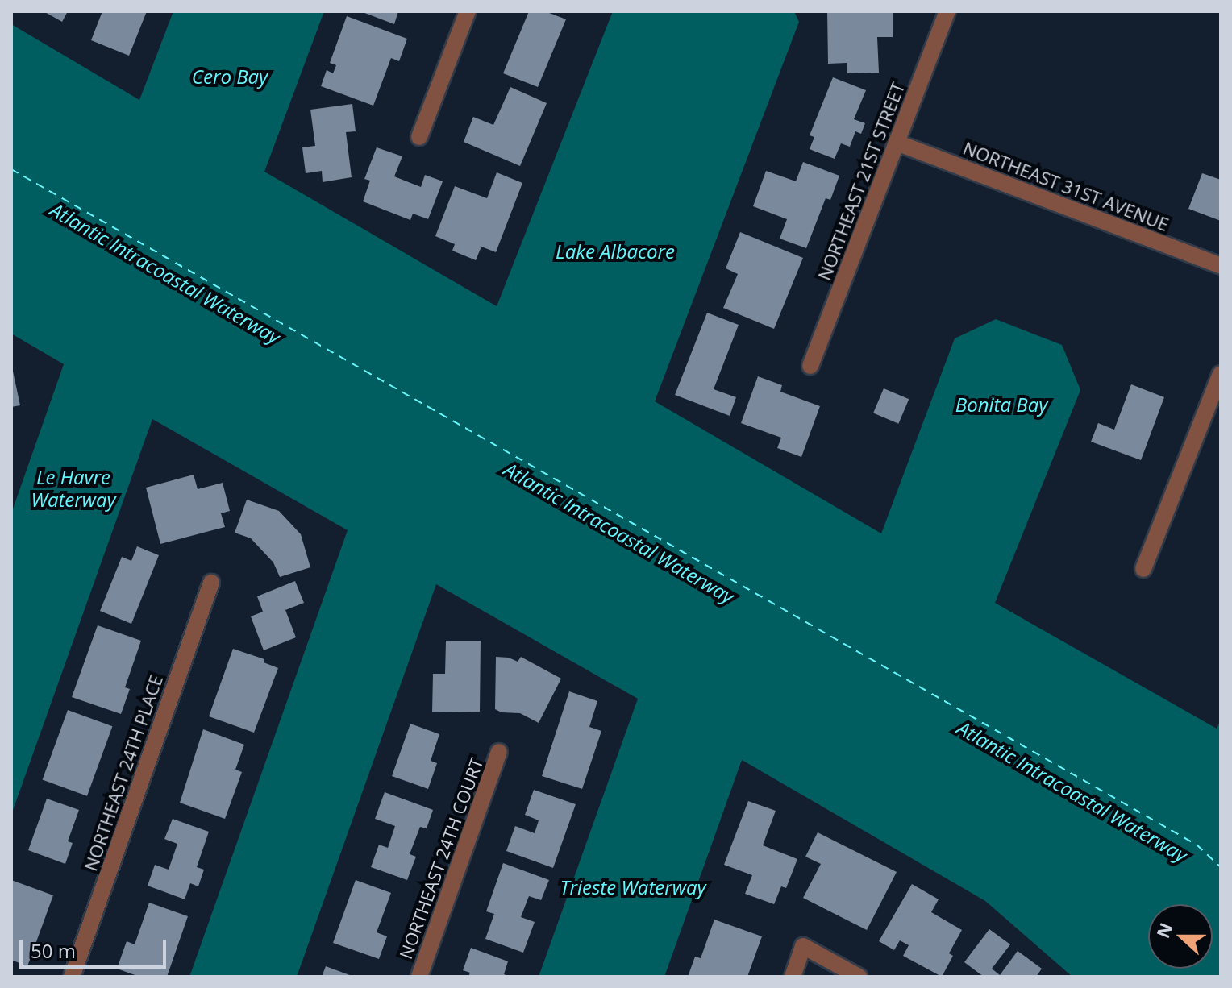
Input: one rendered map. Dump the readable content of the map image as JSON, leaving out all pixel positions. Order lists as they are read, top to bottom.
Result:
{
  "streets": {
    "street": [
      "NORTHEAST 21ST STREET",
      "NORTHEAST 31ST AVENUE",
      "NORTHEAST 24TH PLACE",
      "NORTHEAST 24TH COURT"
    ]
  },
  "crossings": [
    ["NORTHEAST 21ST STREET", "NORTHEAST 31ST AVENUE"]
  ],
  "water": [
    "Cero Bay",
    "Lake Albacore",
    "Atlantic Intracoastal Waterway",
    "Bonita Bay",
    "Le Havre Waterway",
    "Trieste Waterway"
  ],
  "scale_bar": "50 m",
  "north": "left"
}
